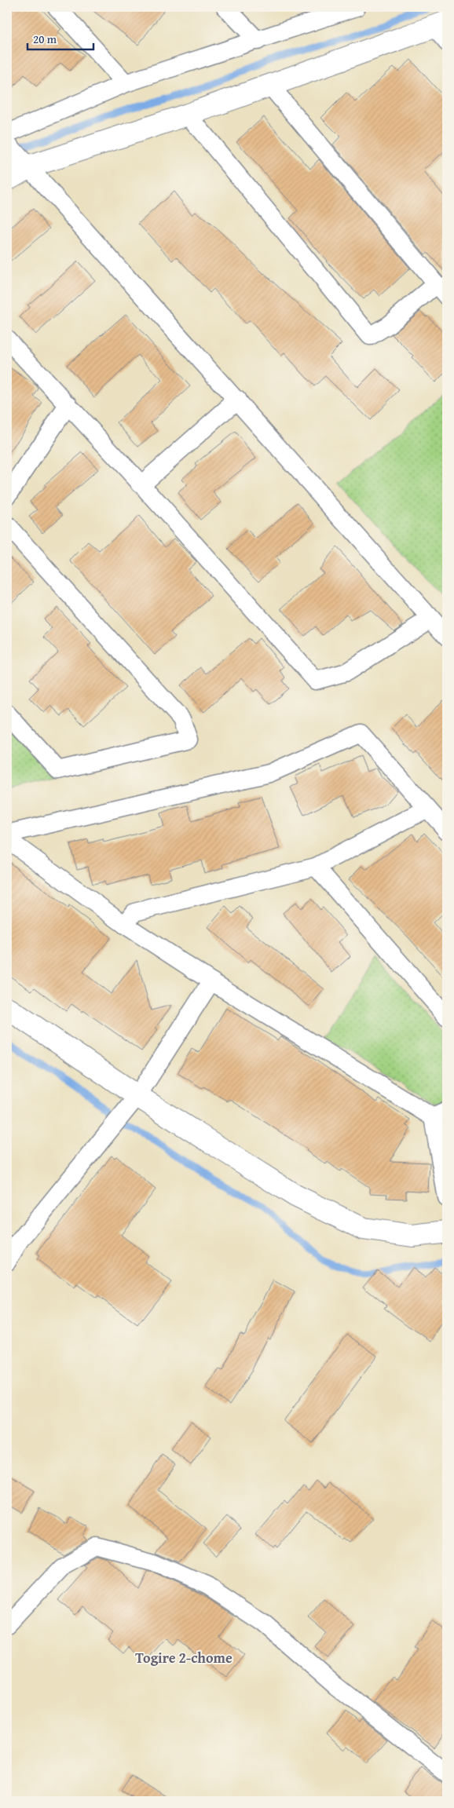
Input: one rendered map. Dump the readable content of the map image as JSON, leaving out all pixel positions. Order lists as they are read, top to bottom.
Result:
{
  "districts": ["Togire 2-chome"],
  "scale_bar": "20 m"
}
